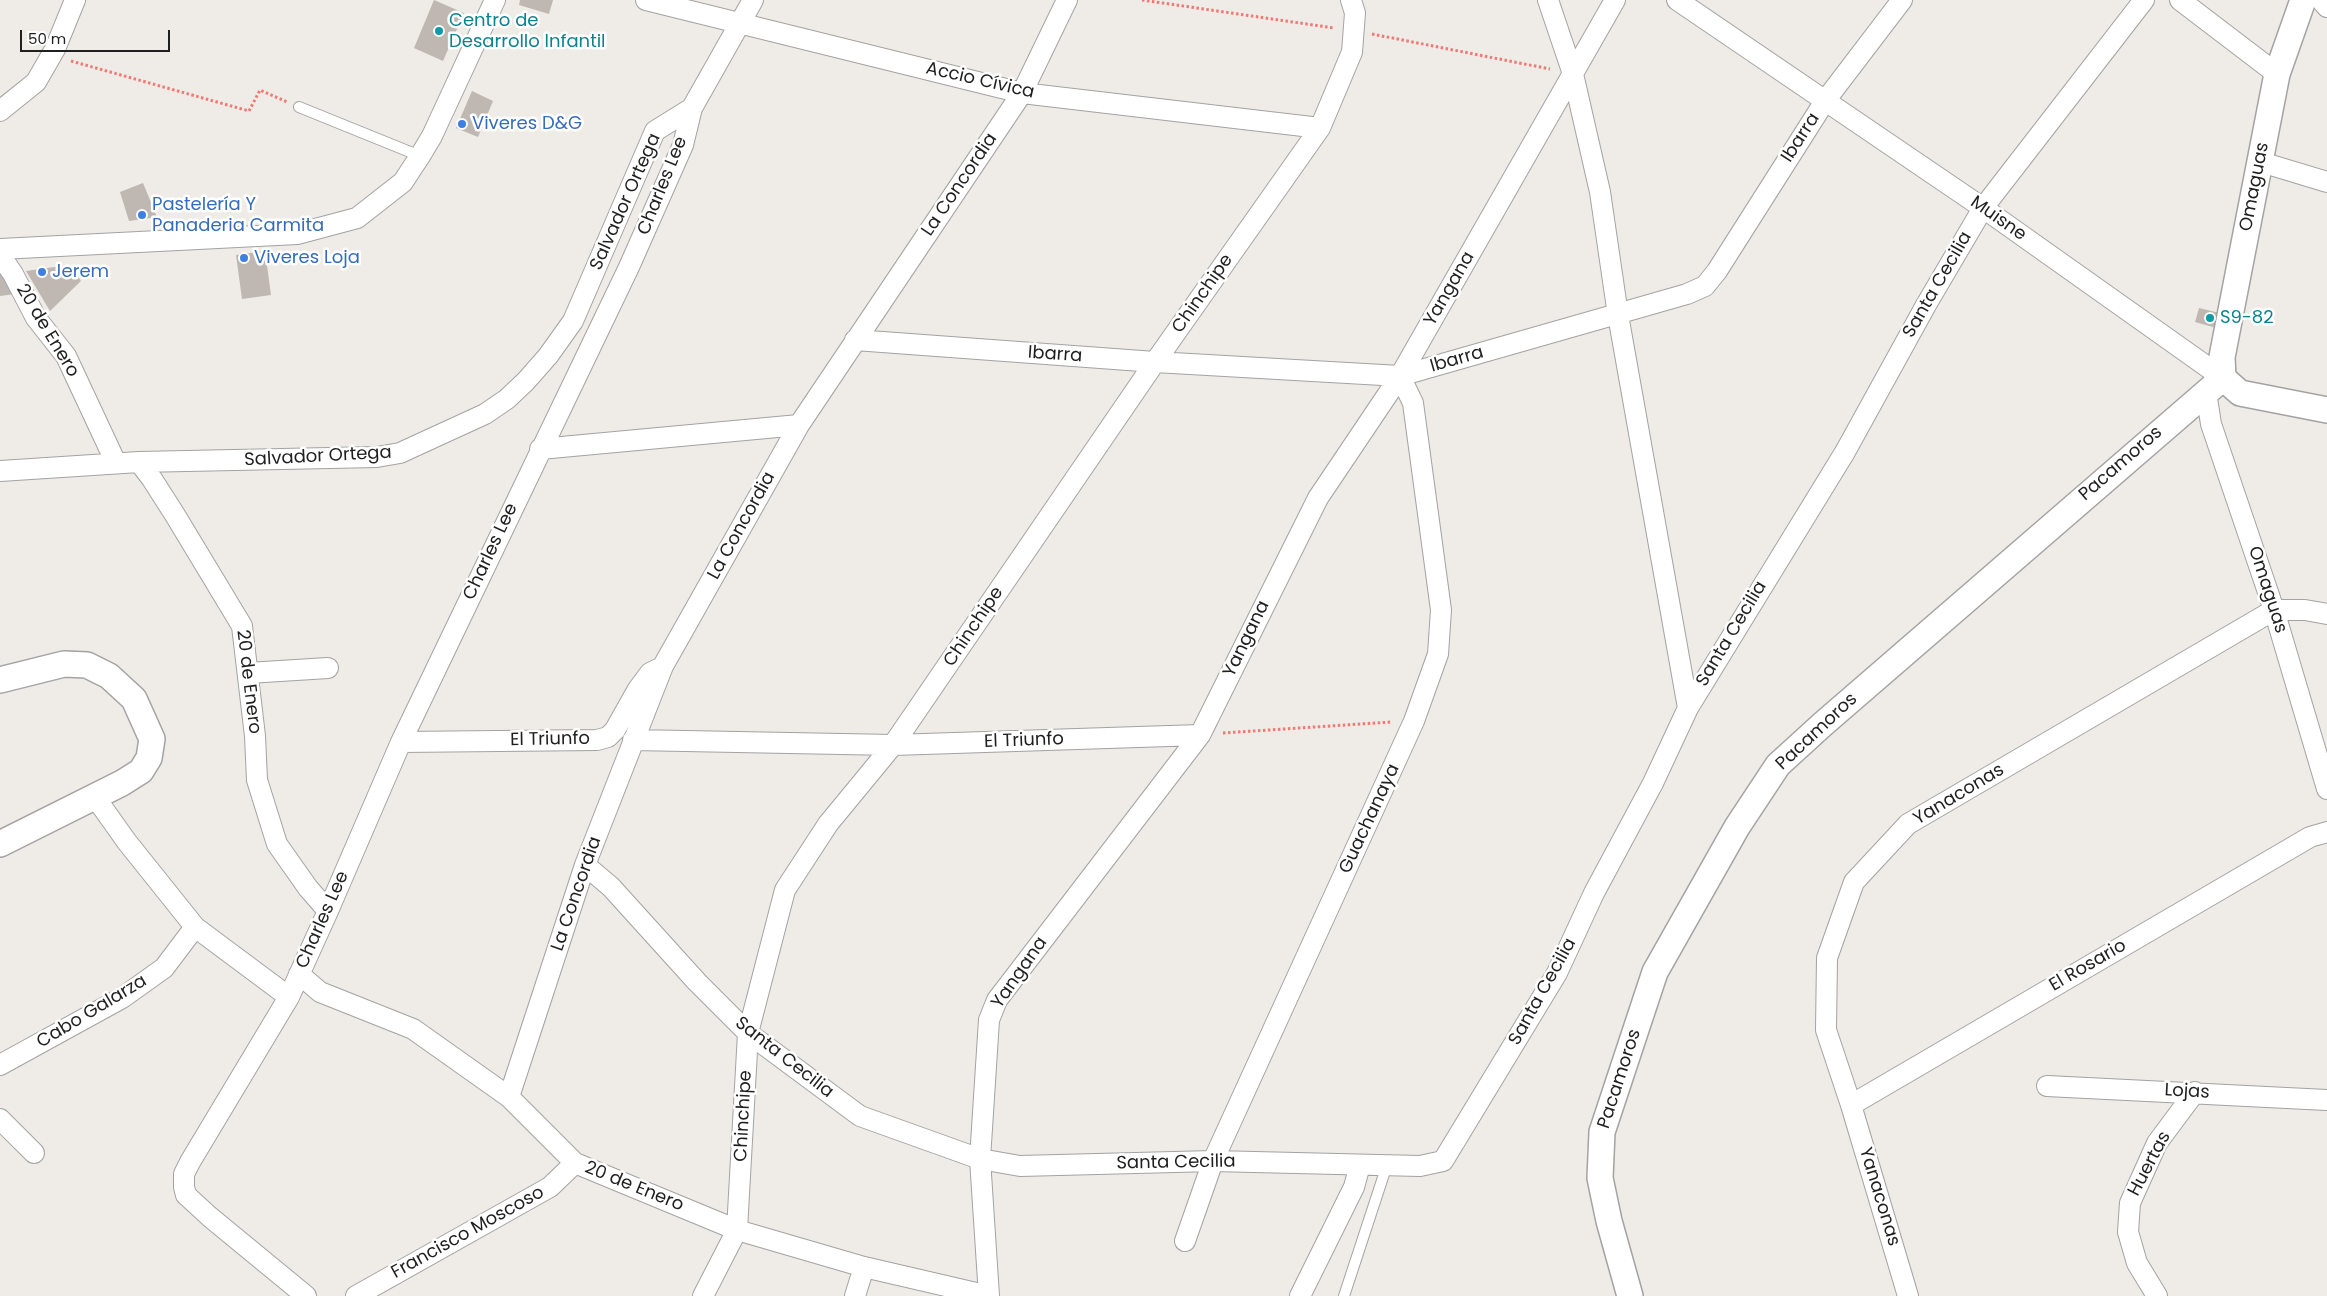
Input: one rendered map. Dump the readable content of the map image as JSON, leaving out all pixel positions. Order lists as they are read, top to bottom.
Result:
{
  "streets": {
    "street": [
      "Accio Cívica",
      "Ibarra",
      "La Concordia",
      "Charles Lee",
      "Omaguas",
      "Salvador Ortega",
      "Muisne",
      "Santa Cecilia",
      "Yangana",
      "Chinchipe",
      "20 de Enero",
      "Pacamoros",
      "El Triunfo",
      "Yanaconas",
      "Guachanaya",
      "El Rosario",
      "Cabo Galarza",
      "Lojas",
      "Huertas",
      "Francisco Moscoso"
    ]
  },
  "crossings": [
    ["Accio Cívica", "La Concordia"],
    ["Accio Cívica", "Salvador Ortega"],
    ["Accio Cívica", "Chinchipe"],
    ["Ibarra", "La Concordia"],
    ["Ibarra", "Muisne"],
    ["Ibarra", "Yangana"],
    ["Ibarra", "Chinchipe"],
    ["Ibarra", "Guachanaya"],
    ["La Concordia", "Santa Cecilia"],
    ["La Concordia", "20 de Enero"],
    ["La Concordia", "El Triunfo"],
    ["Charles Lee", "Salvador Ortega"],
    ["Charles Lee", "20 de Enero"],
    ["Charles Lee", "El Triunfo"],
    ["Omaguas", "Muisne"],
    ["Omaguas", "Pacamoros"],
    ["Omaguas", "Yanaconas"],
    ["Salvador Ortega", "20 de Enero"],
    ["Muisne", "Santa Cecilia"],
    ["Muisne", "Pacamoros"],
    ["Santa Cecilia", "Yangana"],
    ["Santa Cecilia", "Chinchipe"],
    ["Santa Cecilia", "Guachanaya"],
    ["Yangana", "20 de Enero"],
    ["Yangana", "El Triunfo"],
    ["Yangana", "Guachanaya"],
    ["Chinchipe", "20 de Enero"],
    ["Chinchipe", "El Triunfo"],
    ["20 de Enero", "Francisco Moscoso"],
    ["Yanaconas", "El Rosario"],
    ["Lojas", "Huertas"]
  ],
  "places": [
    "Centro de Desarrollo Infantil",
    "Viveres D&G",
    "Pastelería Y Panaderia Carmita",
    "Viveres Loja",
    "Jerem",
    "S9-82"
  ],
  "scale_bar": "50 m"
}
